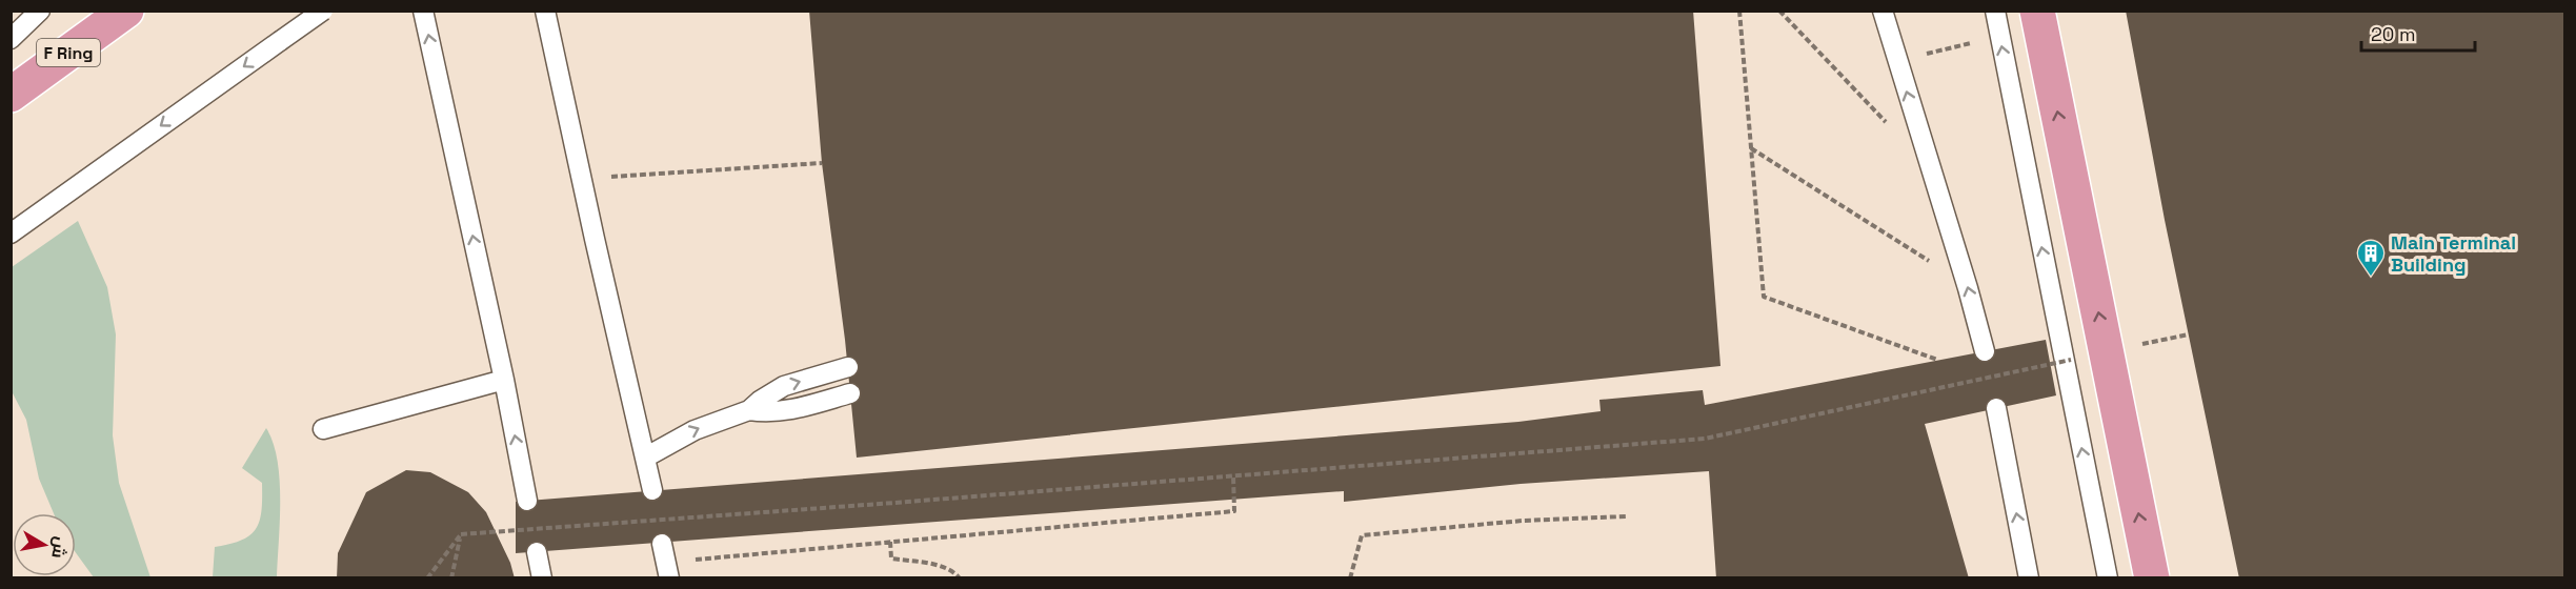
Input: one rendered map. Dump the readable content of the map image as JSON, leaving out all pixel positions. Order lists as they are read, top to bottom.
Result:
{
  "streets": {
    "highway": ["F Ring"]
  },
  "places": {
    "building": ["Main Terminal Building"]
  },
  "scale_bar": "20 m",
  "north": "right"
}
